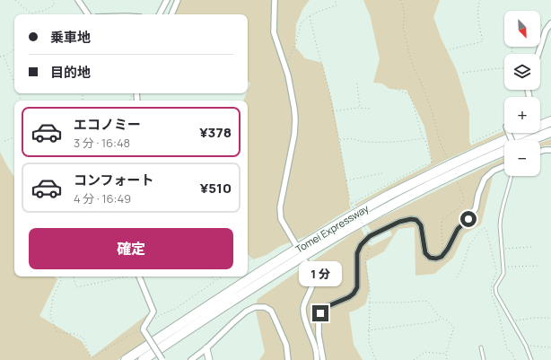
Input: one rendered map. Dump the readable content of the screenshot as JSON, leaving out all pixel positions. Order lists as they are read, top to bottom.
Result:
{
  "streets": {
    "highway": ["Tomei Expressway"]
  },
  "north": "bottom right",
  "page": {
    "map_buttons": ["+", "−"],
    "banner": ["乗車地", "目的地"],
    "list": [
      {
        "name": "エコノミー",
        "note": "3 分 · 16:48",
        "value": "¥378"
      },
      {
        "name": "コンフォート",
        "note": "4 分 · 16:49",
        "value": "¥510"
      }
    ],
    "buttons": "確定",
    "bubble": "1 分"
  }
}
